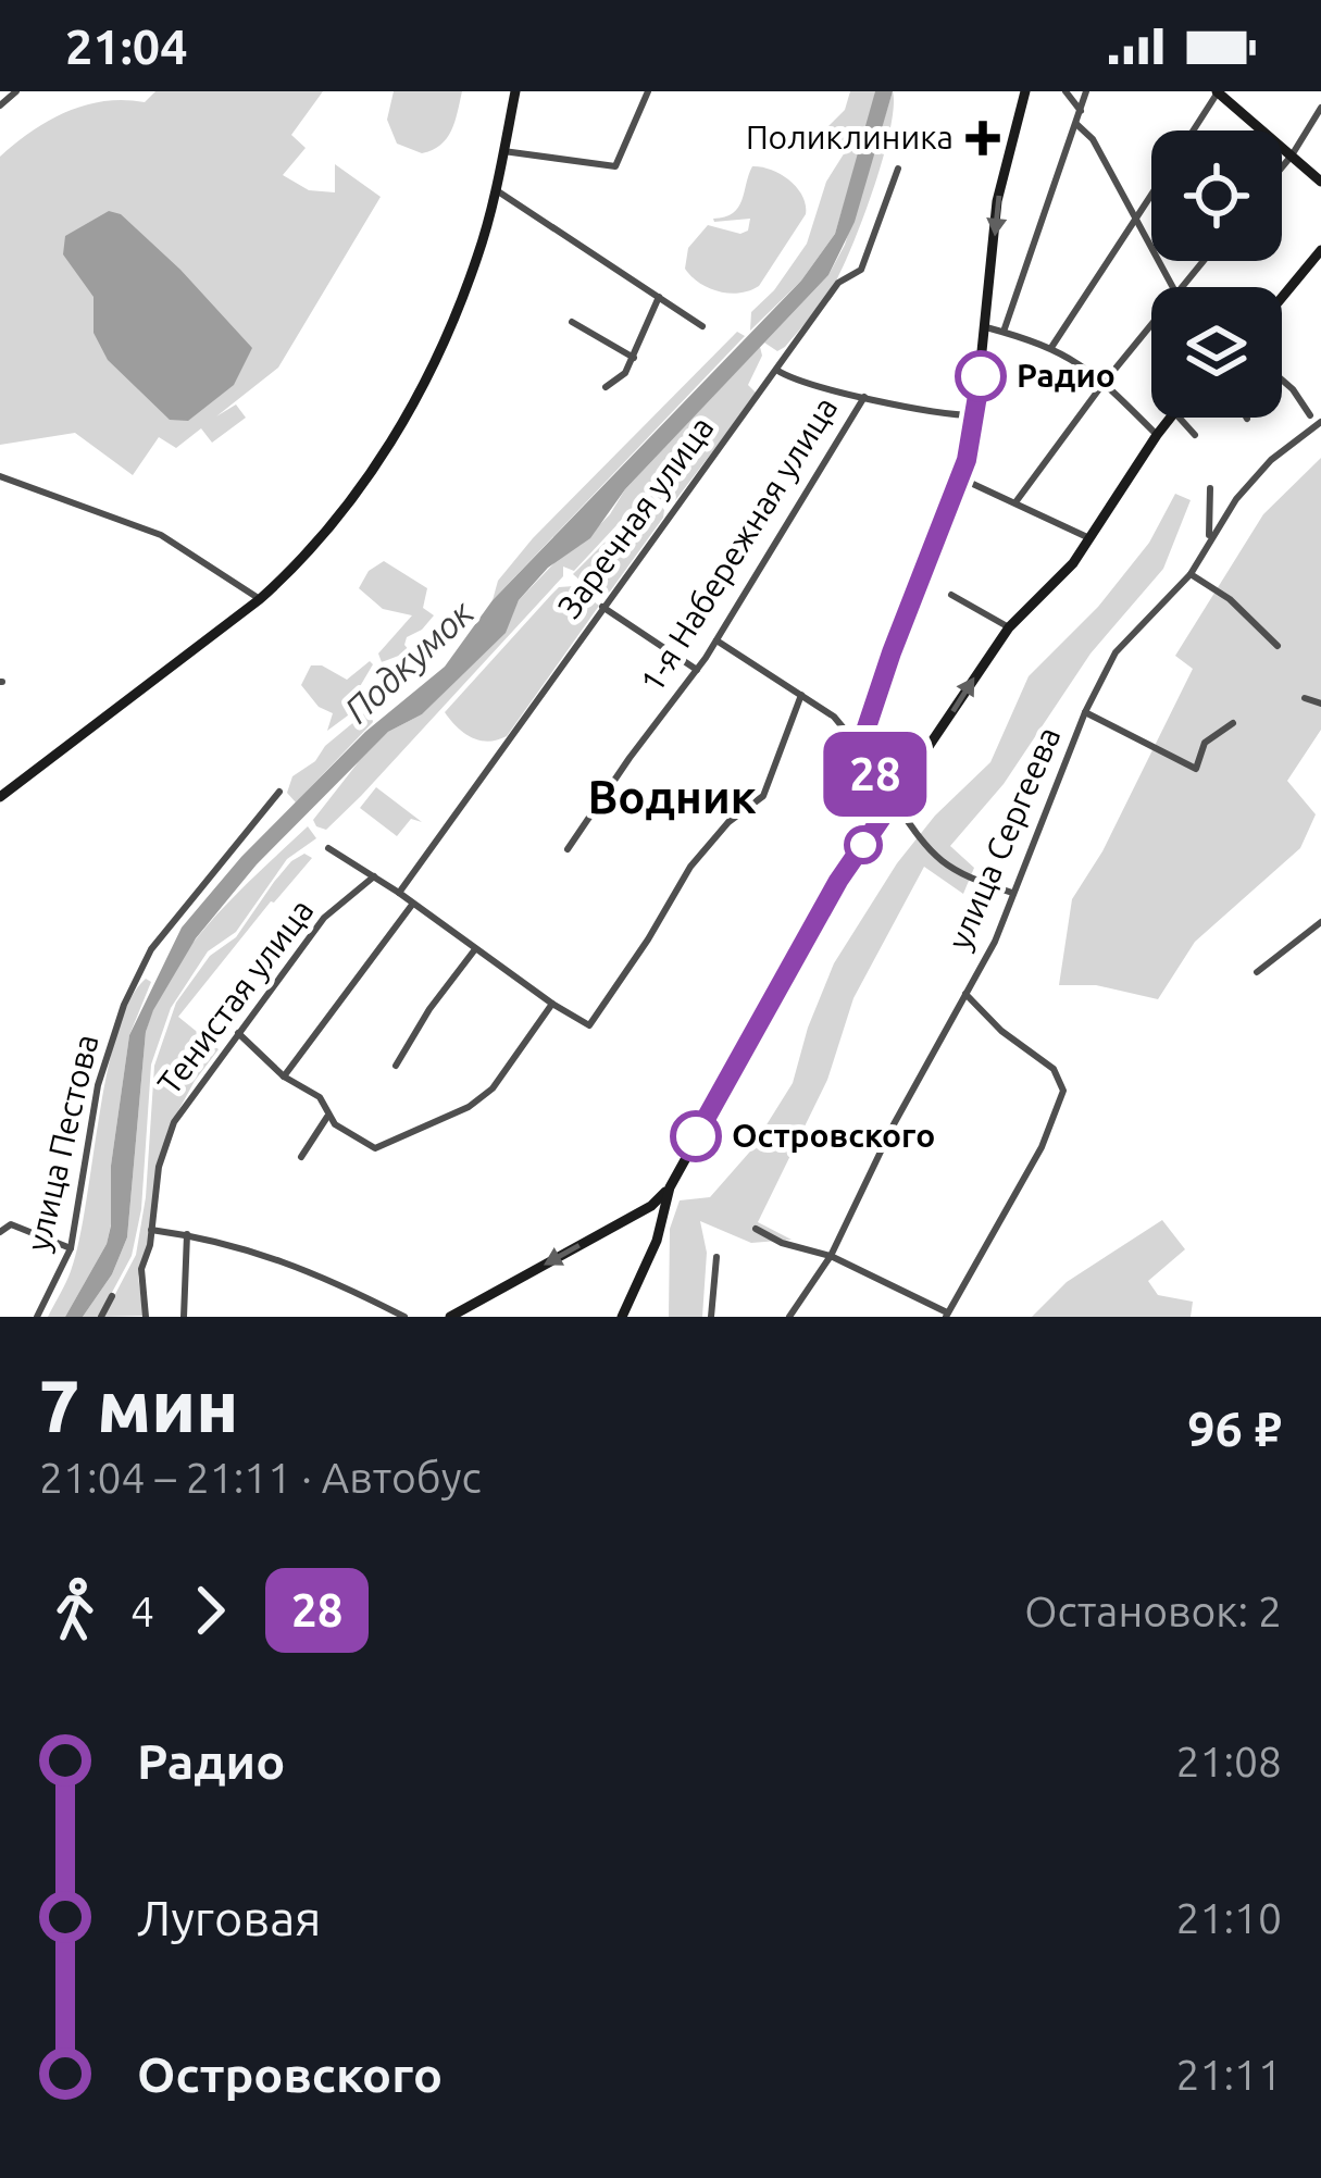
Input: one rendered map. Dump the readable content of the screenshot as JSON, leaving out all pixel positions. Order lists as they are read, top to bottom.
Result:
{
  "streets": {
    "street": [
      "Заречная улица",
      "1-я Набережная улица",
      "улица Сергеева",
      "Тенистая улица",
      "улица Пестова"
    ]
  },
  "crossings": [
    ["Заречная улица", "1-я Набережная улица"]
  ],
  "districts": ["Водник"],
  "water": ["Подкумок"],
  "places": {
    "health": ["Поликлиника"],
    "other": ["Радио", "Островского"]
  },
  "lines": ["bus line 28"],
  "page": {
    "status": "21:04",
    "on_map": "28",
    "heading": ["7 мин", "21:04 – 21:11 · Автобус", "96 ₽"],
    "legs": ["4", "28", "Остановок: 2"],
    "list": [
      {
        "name": "Радио",
        "value": "21:08"
      },
      {
        "name": "Луговая",
        "value": "21:10"
      },
      {
        "name": "Островского",
        "value": "21:11"
      }
    ]
  }
}
